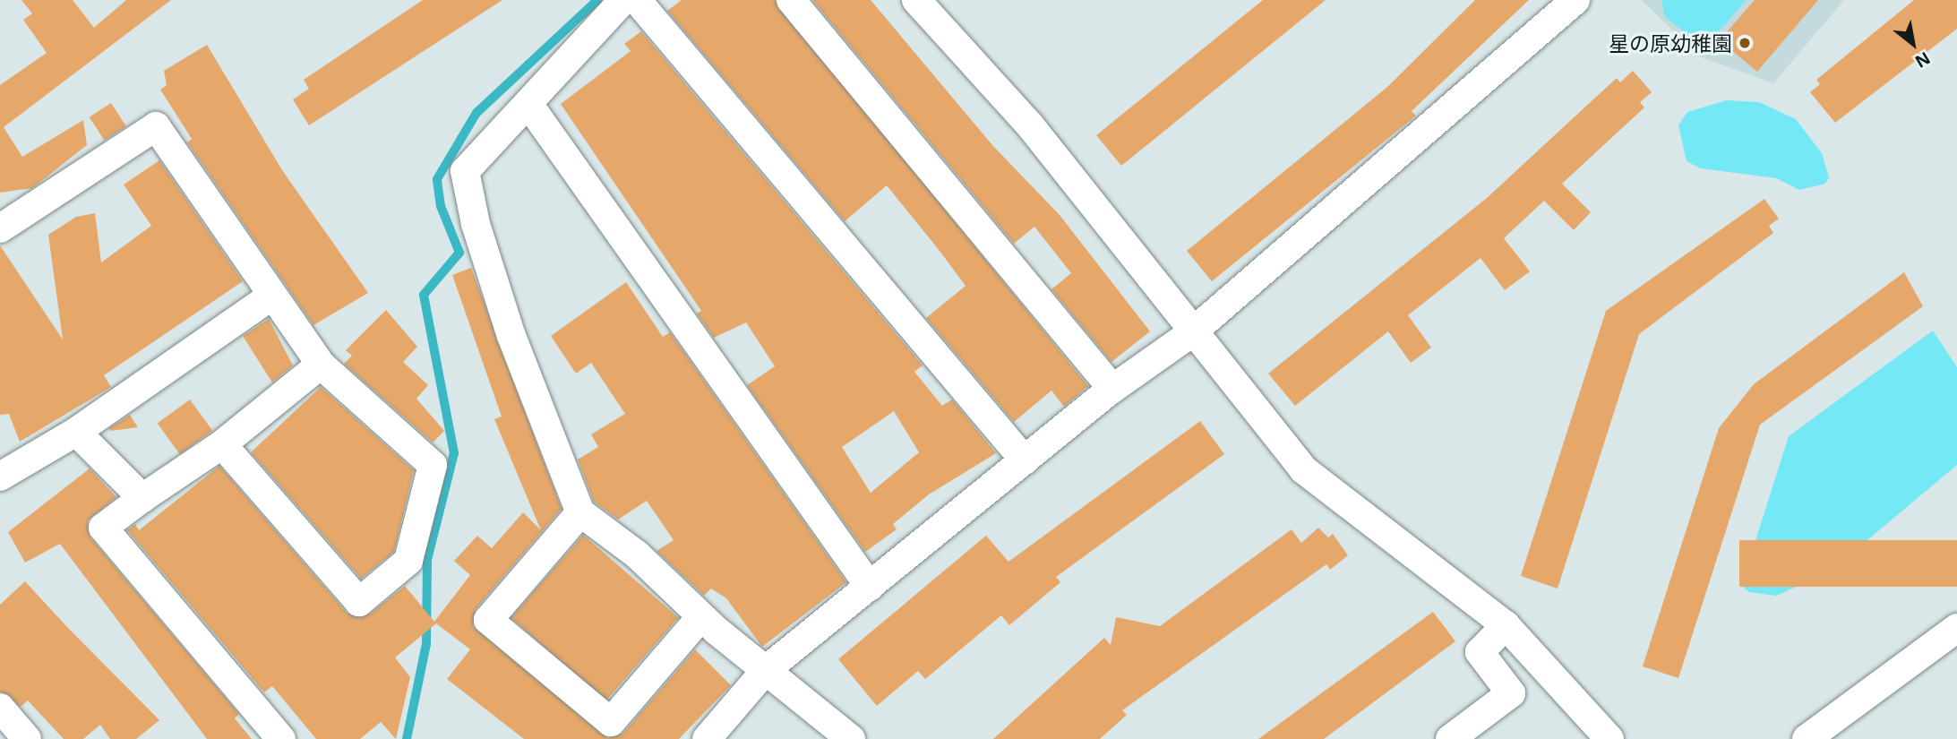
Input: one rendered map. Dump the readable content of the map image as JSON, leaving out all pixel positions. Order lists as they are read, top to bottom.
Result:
{
  "places": ["星の原幼稚園"],
  "north": "bottom right"
}
